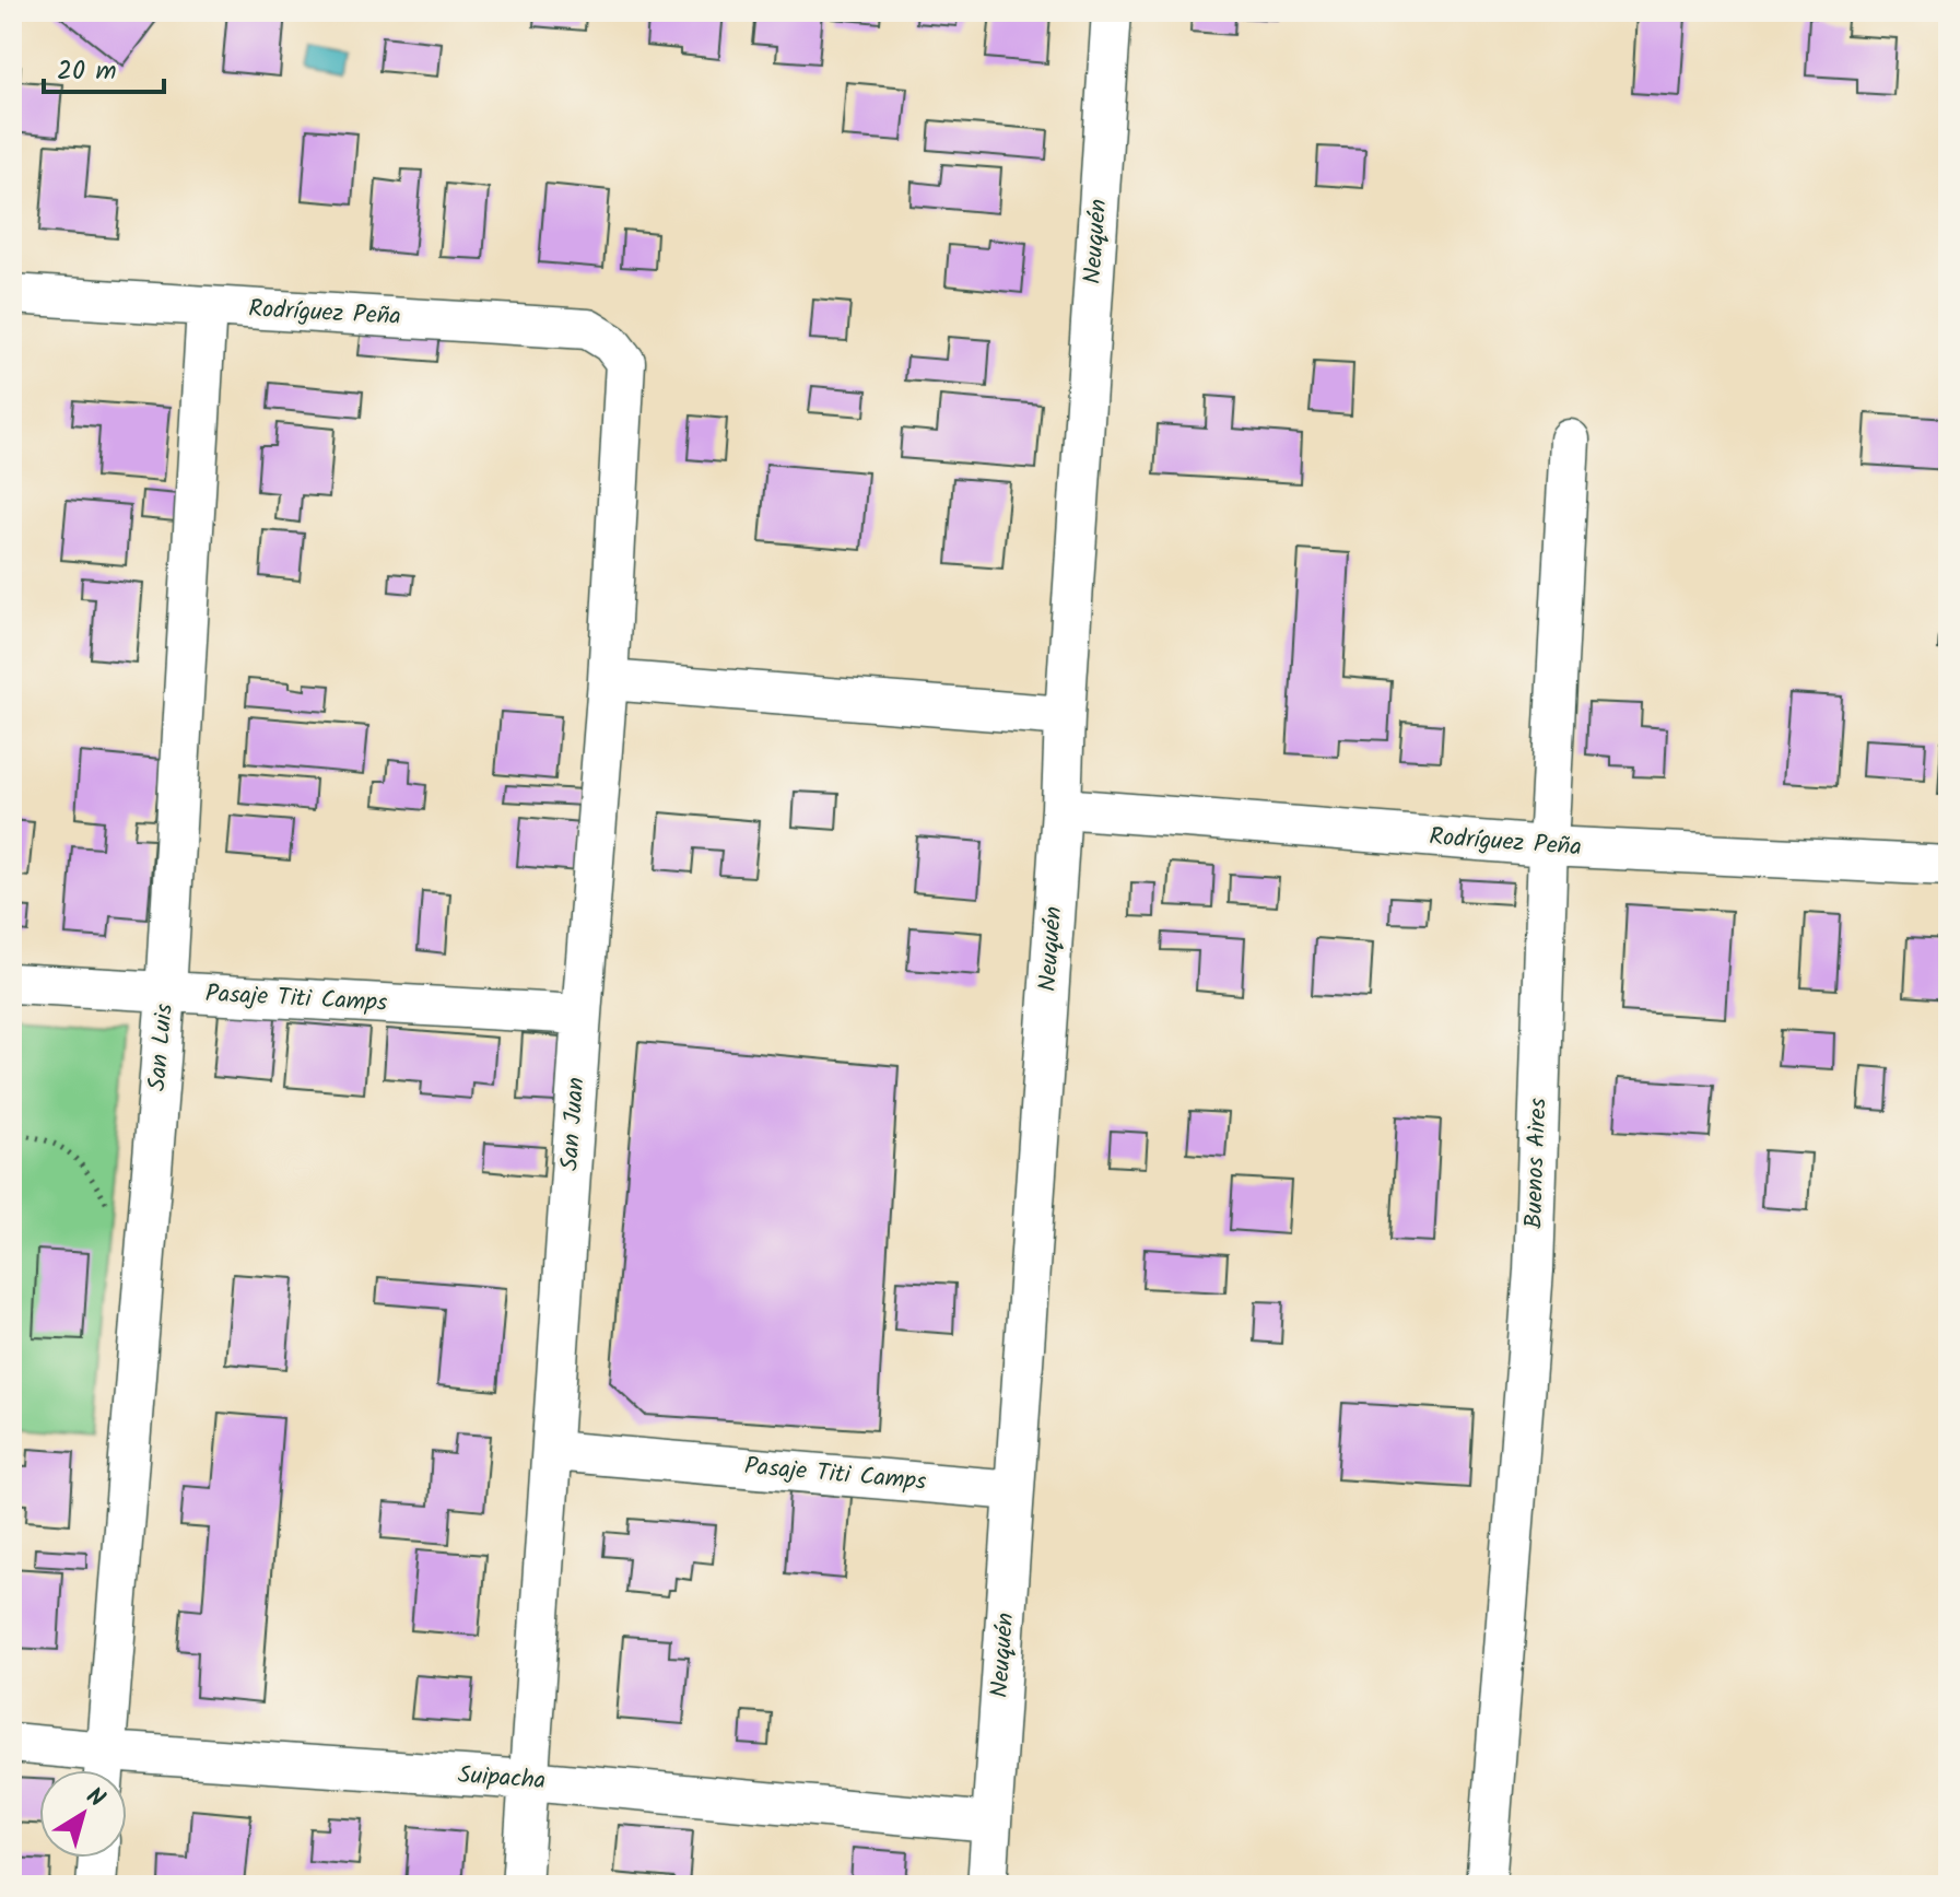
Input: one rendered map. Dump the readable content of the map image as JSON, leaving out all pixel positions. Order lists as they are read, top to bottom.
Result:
{
  "streets": {
    "street": [
      "Neuquén",
      "Rodríguez Peña",
      "Pasaje Titi Camps",
      "San Luis",
      "San Juan",
      "Buenos Aires",
      "Suipacha"
    ]
  },
  "crossings": [
    ["Neuquén", "Rodríguez Peña"],
    ["Neuquén", "Pasaje Titi Camps"],
    ["Neuquén", "Suipacha"],
    ["Rodríguez Peña", "San Luis"],
    ["Rodríguez Peña", "San Juan"],
    ["Rodríguez Peña", "Buenos Aires"],
    ["Pasaje Titi Camps", "San Luis"],
    ["Pasaje Titi Camps", "San Juan"],
    ["San Luis", "Suipacha"],
    ["San Juan", "Suipacha"]
  ],
  "scale_bar": "20 m",
  "north": "top right"
}
